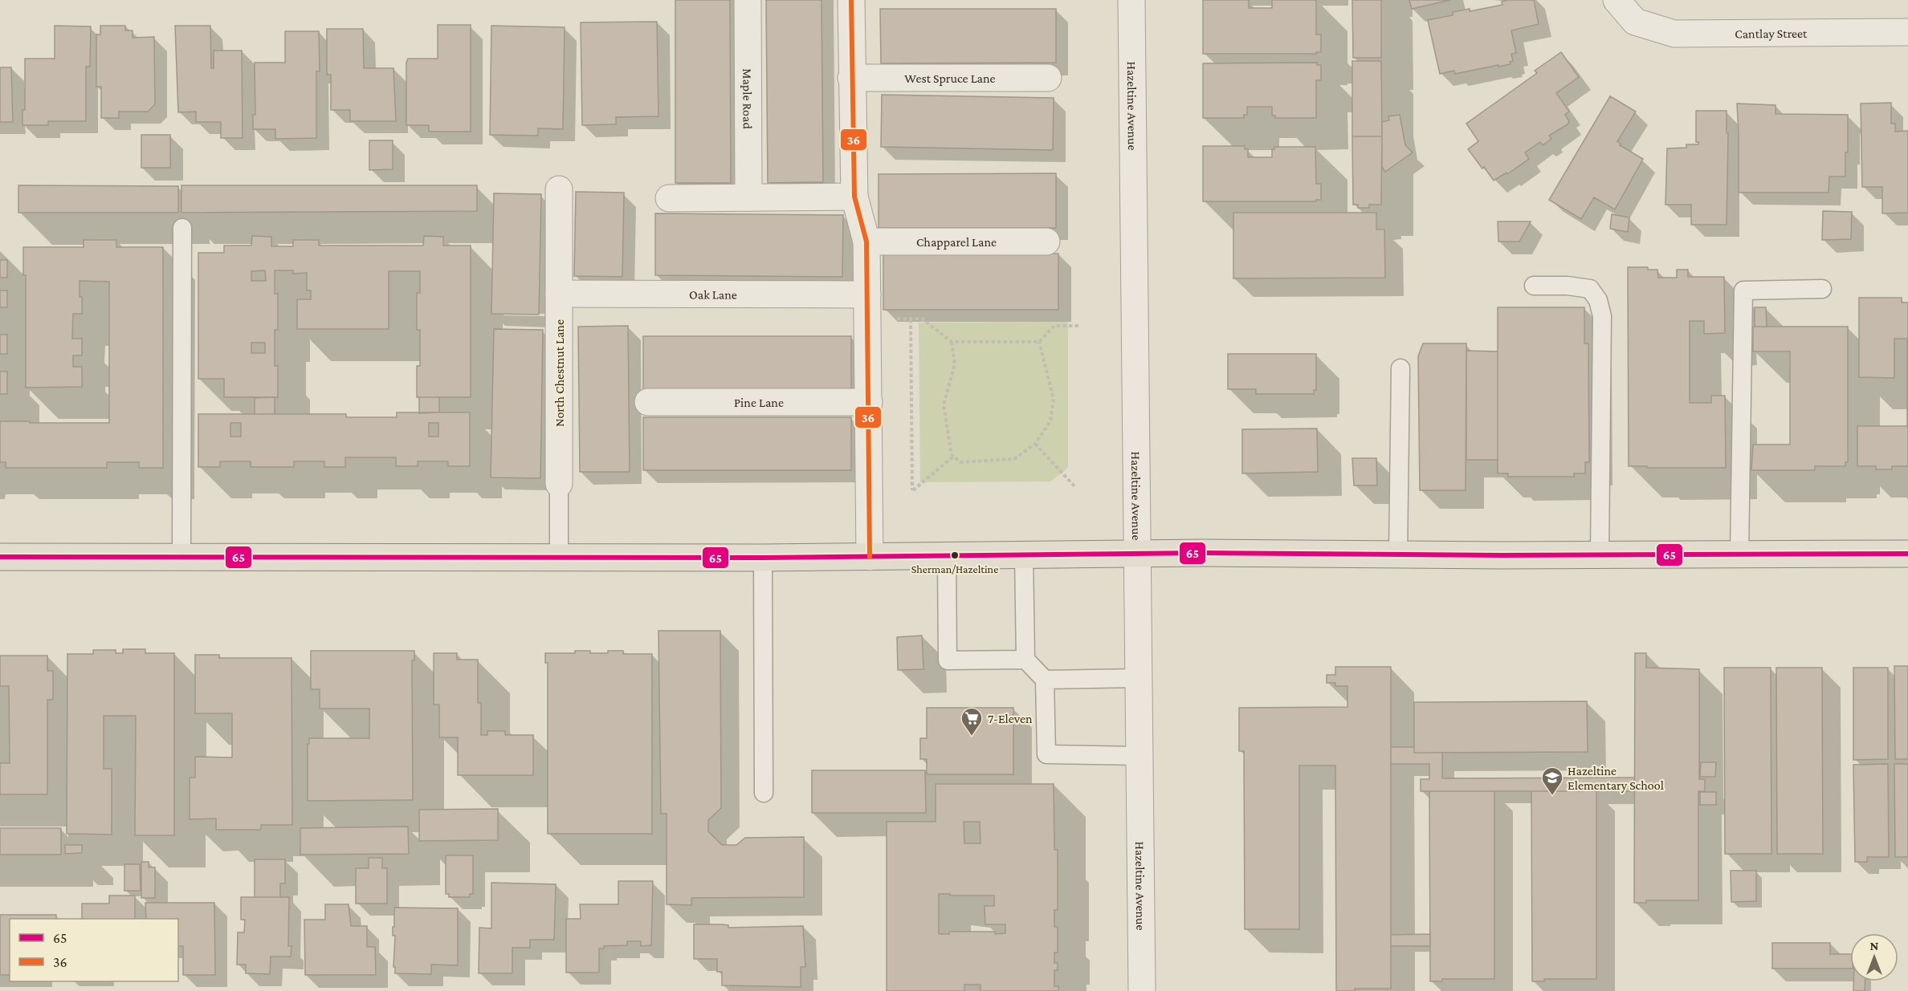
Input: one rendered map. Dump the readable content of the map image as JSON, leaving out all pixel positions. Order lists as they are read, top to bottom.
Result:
{
  "streets": {
    "street": [
      "Cantlay Street",
      "West Spruce Lane",
      "Maple Road",
      "Hazeltine Avenue",
      "Chapparel Lane",
      "Oak Lane",
      "North Chestnut Lane",
      "Pine Lane"
    ]
  },
  "crossings": [
    ["Oak Lane", "North Chestnut Lane"]
  ],
  "places": {
    "other": ["Sherman/Hazeltine"],
    "supermarket": ["7-Eleven"],
    "school or university": ["Hazeltine Elementary School"]
  },
  "lines": ["transit line 36", "transit line 65"],
  "legend": ["65", "36"],
  "north": "top"
}
